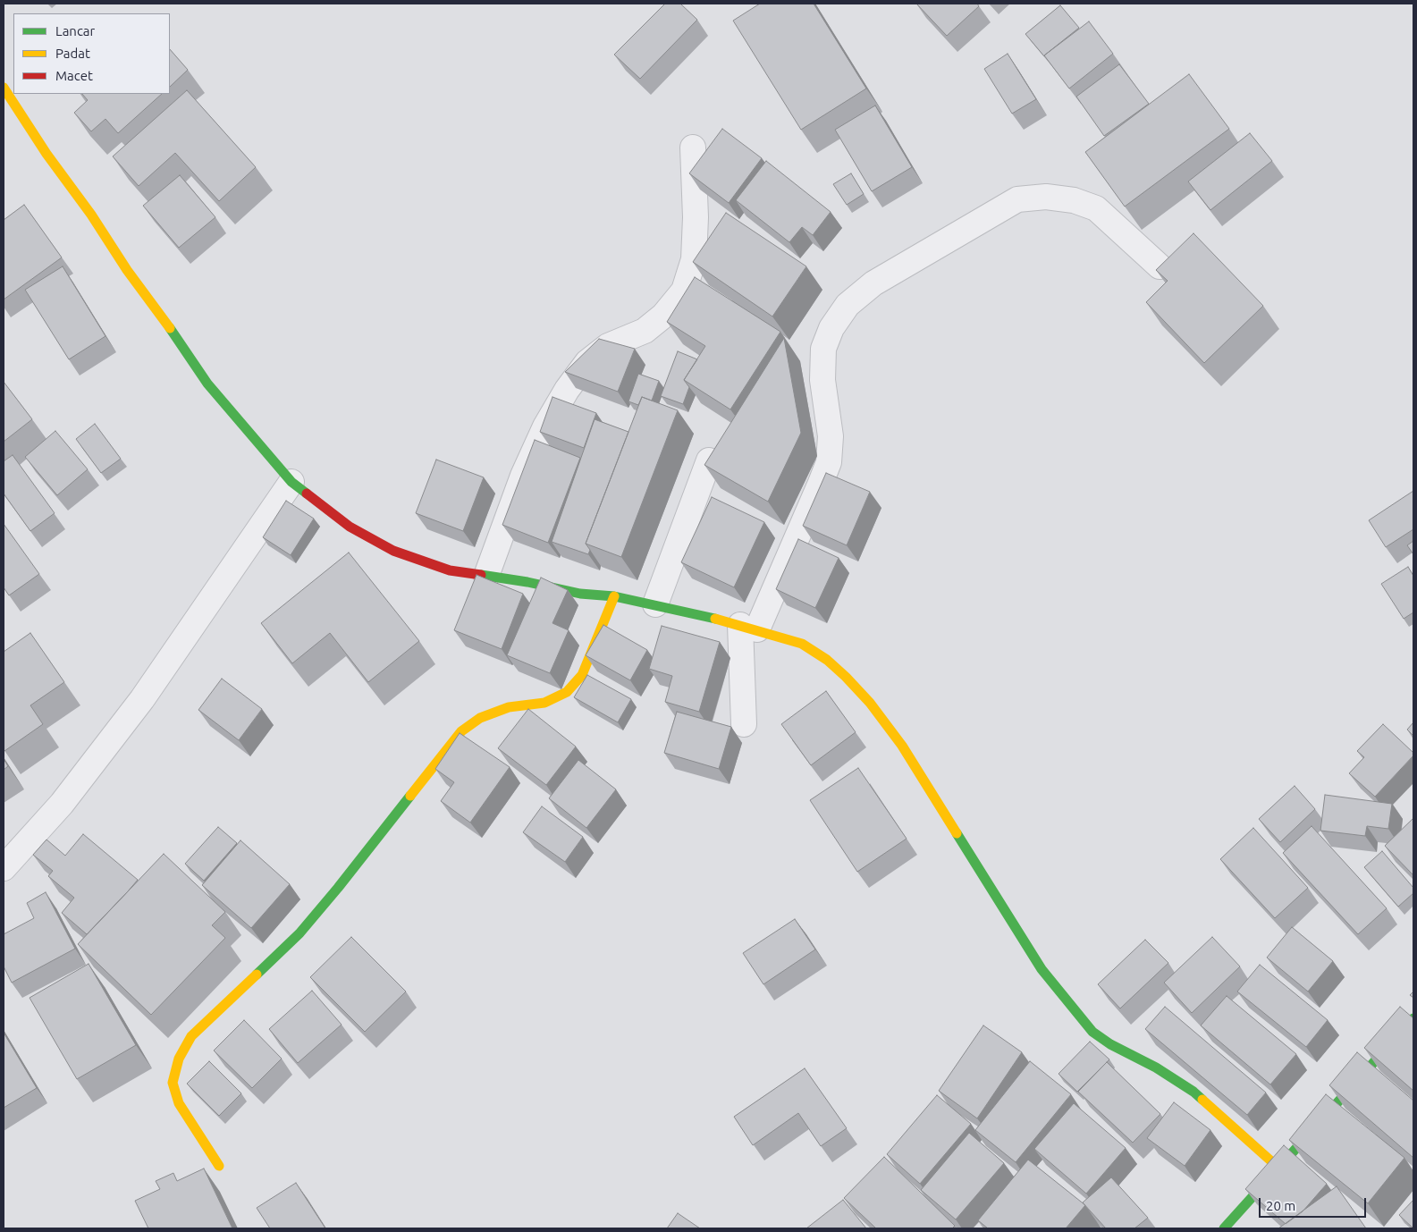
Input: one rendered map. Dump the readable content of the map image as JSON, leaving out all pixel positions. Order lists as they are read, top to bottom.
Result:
{
  "legend": ["Lancar", "Padat", "Macet"],
  "scale_bar": "20 m"
}
